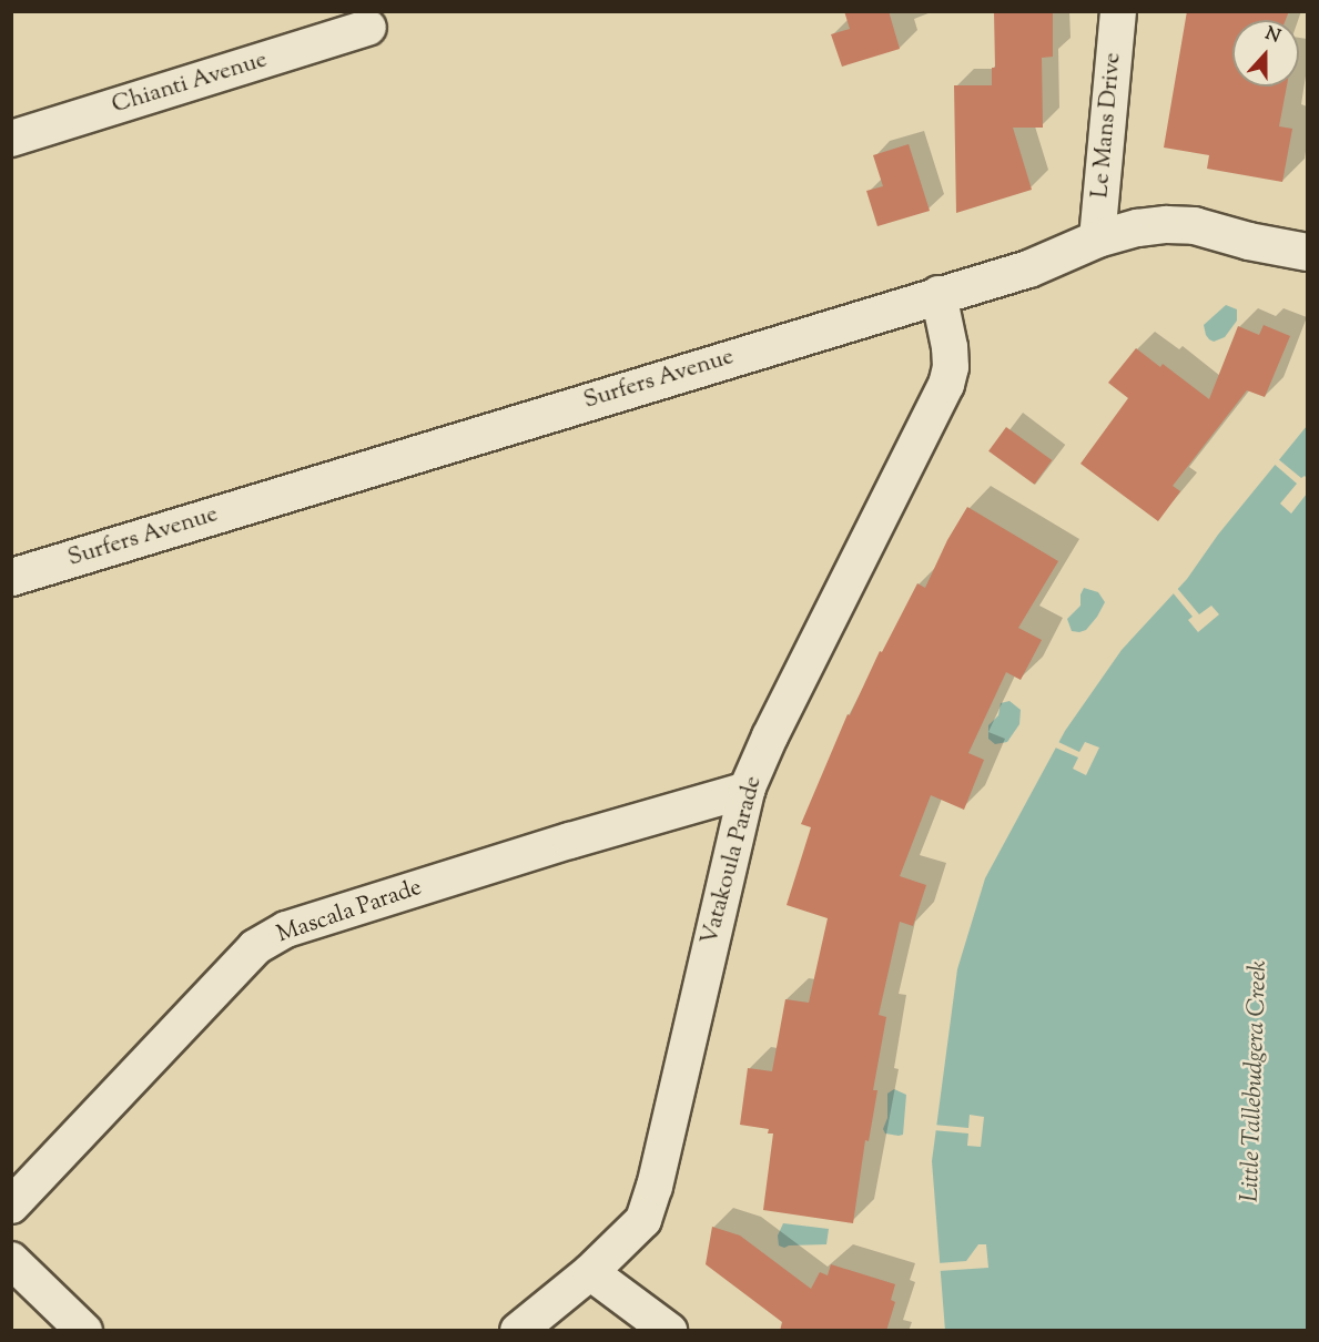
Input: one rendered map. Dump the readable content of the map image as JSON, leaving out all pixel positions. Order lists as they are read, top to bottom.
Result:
{
  "streets": {
    "street": [
      "Chianti Avenue",
      "Le Mans Drive",
      "Surfers Avenue",
      "Vatakoula Parade",
      "Mascala Parade"
    ]
  },
  "crossings": [
    ["Le Mans Drive", "Surfers Avenue"],
    ["Surfers Avenue", "Vatakoula Parade"],
    ["Vatakoula Parade", "Mascala Parade"]
  ],
  "water": ["Little Tallebudgera Creek"],
  "north": "top"
}
